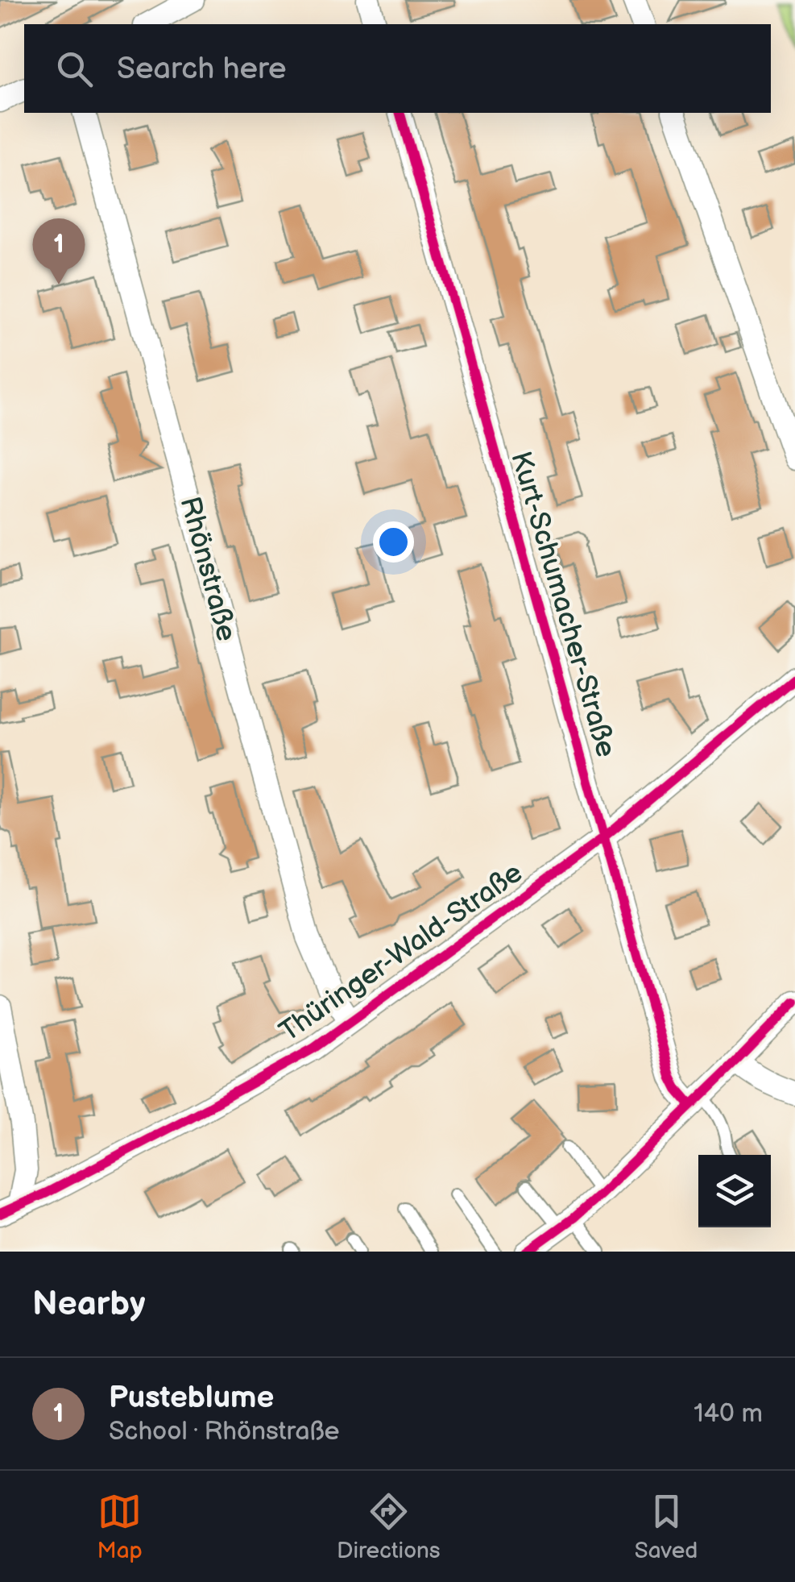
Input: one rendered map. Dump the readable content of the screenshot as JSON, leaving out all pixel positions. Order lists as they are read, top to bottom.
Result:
{
  "streets": {
    "street": ["Rhönstraße", "Kurt-Schumacher-Straße", "Thüringer-Wald-Straße"]
  },
  "crossings": [
    ["Rhönstraße", "Thüringer-Wald-Straße"],
    ["Kurt-Schumacher-Straße", "Thüringer-Wald-Straße"]
  ],
  "page": {
    "search": "Search here",
    "pins": "1",
    "heading": "Nearby",
    "list": [
      {
        "mark": "1",
        "name": "Pusteblume",
        "note": "School · Rhönstraße",
        "value": "140 m"
      }
    ],
    "nav": ["Map", "Directions", "Saved"]
  }
}
